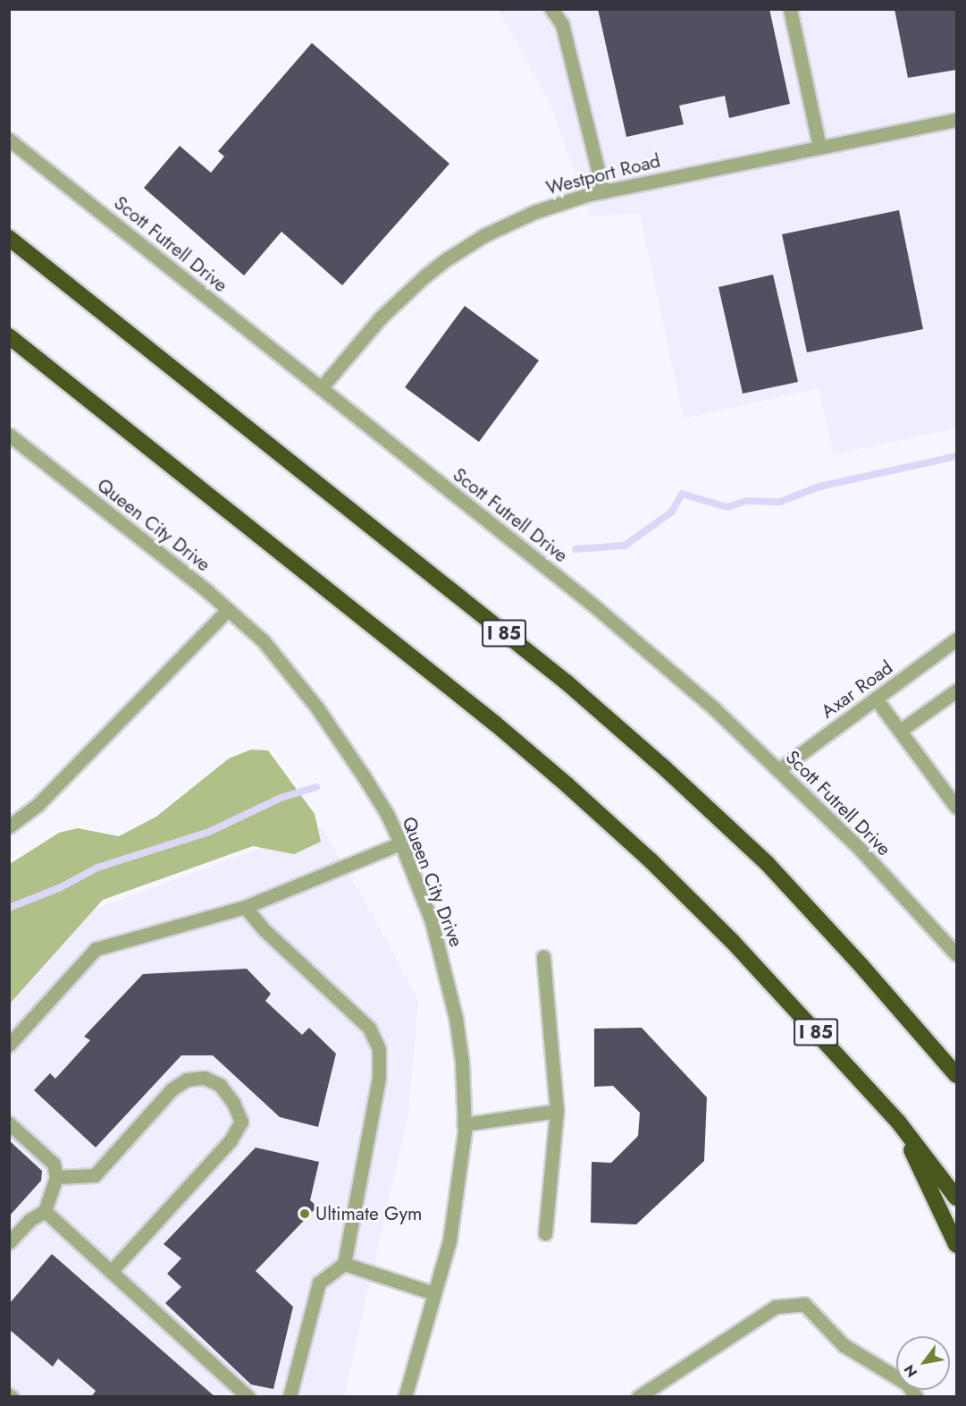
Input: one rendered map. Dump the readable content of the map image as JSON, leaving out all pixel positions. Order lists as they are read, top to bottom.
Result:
{
  "streets": {
    "highway": ["I 85"],
    "street": [
      "Westport Road",
      "Scott Futrell Drive",
      "Queen City Drive",
      "Axar Road"
    ]
  },
  "crossings": [
    ["Westport Road", "Scott Futrell Drive"],
    ["Scott Futrell Drive", "Axar Road"]
  ],
  "places": ["Ultimate Gym"],
  "north": "bottom left"
}
